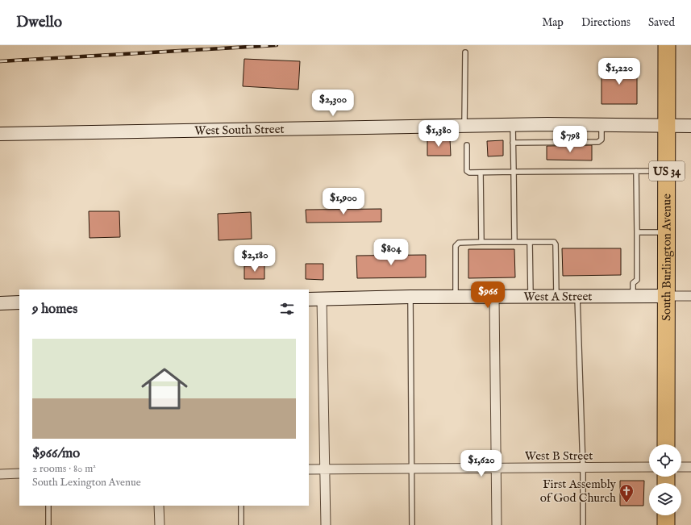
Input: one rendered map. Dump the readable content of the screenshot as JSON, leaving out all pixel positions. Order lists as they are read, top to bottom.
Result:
{
  "streets": {
    "highway": ["US 34", "South Burlington Avenue"],
    "street": ["West South Street", "West A Street", "West B Street"]
  },
  "crossings": [
    ["West South Street", "South Burlington Avenue"],
    ["South Burlington Avenue", "West A Street"]
  ],
  "places": {
    "church": ["First Assembly of God Church"]
  },
  "page": {
    "header": "Dwello",
    "nav": ["Map", "Directions", "Saved"],
    "price": [
      "$1,220",
      "$2,300",
      "$1,380",
      "$798",
      "$1,900",
      "$804",
      "$2,180",
      "$966",
      "$1,620"
    ],
    "heading": "9 homes",
    "list": [
      {
        "name": "$966/mo",
        "note": "2 rooms · 80 m² · South Lexington Avenue"
      }
    ]
  }
}
